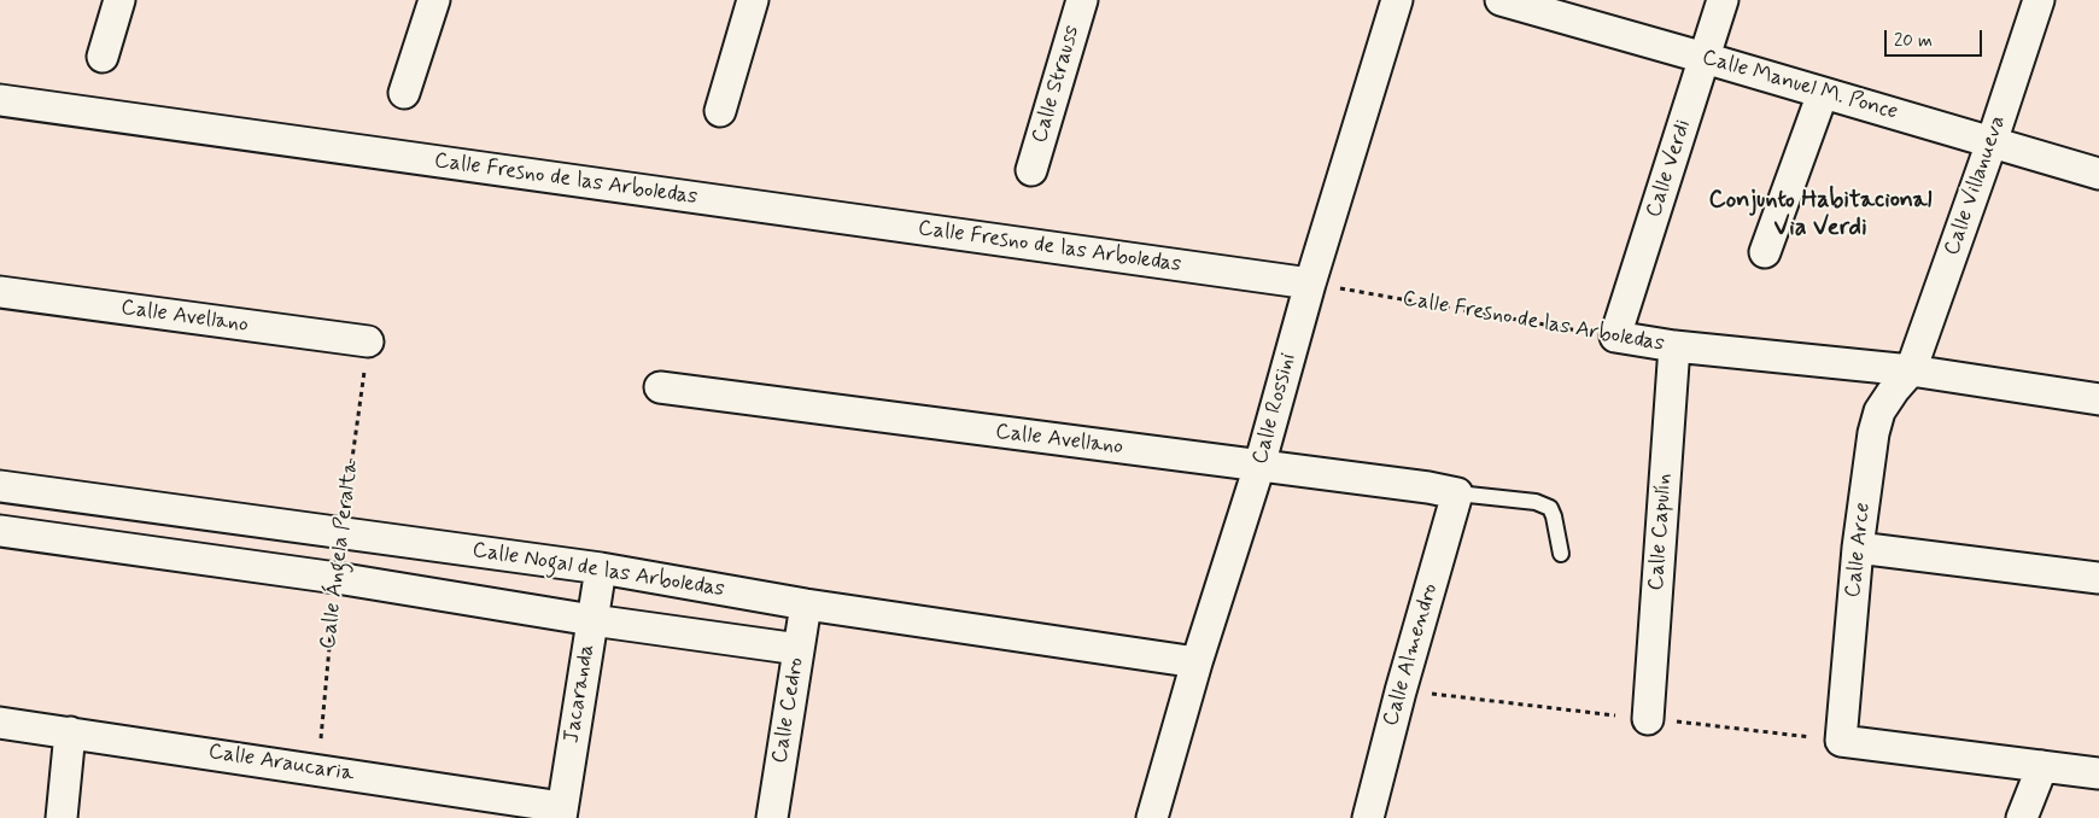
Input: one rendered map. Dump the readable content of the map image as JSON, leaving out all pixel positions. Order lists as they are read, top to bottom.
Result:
{
  "streets": {
    "street": [
      "Calle Strauss",
      "Calle Manuel M. Ponce",
      "Calle Verdi",
      "Calle Fresno de las Arboledas",
      "Calle Villanueva",
      "Calle Avellano",
      "Calle Rossini",
      "Calle Capulín",
      "Calle Arce",
      "Calle Nogal de las Arboledas",
      "Calle Almendro",
      "Jacaranda",
      "Calle Cedro",
      "Calle Araucaria"
    ],
    "path": ["Calle Ángela Peralta"]
  },
  "crossings": [
    ["Calle Manuel M. Ponce", "Calle Verdi"],
    ["Calle Manuel M. Ponce", "Calle Villanueva"],
    ["Calle Verdi", "Calle Fresno de las Arboledas"],
    ["Calle Fresno de las Arboledas", "Calle Villanueva"],
    ["Calle Fresno de las Arboledas", "Calle Rossini"],
    ["Calle Fresno de las Arboledas", "Calle Capulín"],
    ["Calle Fresno de las Arboledas", "Calle Arce"],
    ["Calle Villanueva", "Calle Arce"],
    ["Calle Avellano", "Calle Rossini"],
    ["Calle Avellano", "Calle Ángela Peralta"],
    ["Calle Avellano", "Calle Almendro"],
    ["Calle Rossini", "Calle Nogal de las Arboledas"],
    ["Calle Ángela Peralta", "Calle Nogal de las Arboledas"],
    ["Calle Ángela Peralta", "Calle Araucaria"],
    ["Calle Nogal de las Arboledas", "Jacaranda"],
    ["Calle Nogal de las Arboledas", "Calle Cedro"],
    ["Jacaranda", "Calle Araucaria"]
  ],
  "districts": ["Conjunto Habitacional Via Verdi"],
  "scale_bar": "20 m"
}
